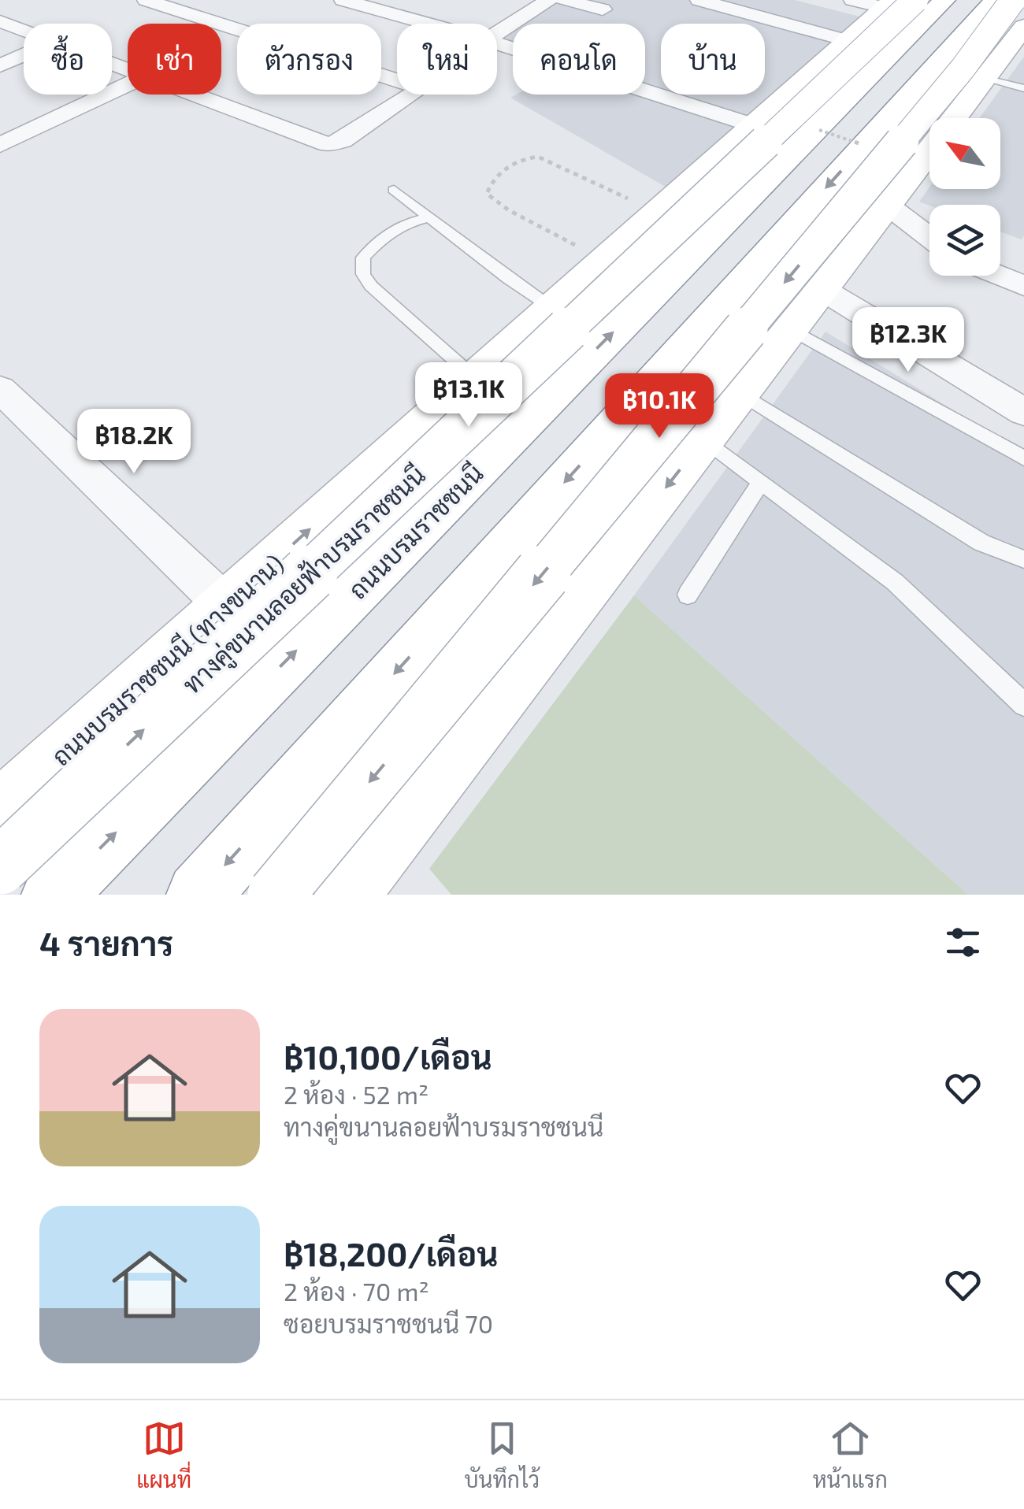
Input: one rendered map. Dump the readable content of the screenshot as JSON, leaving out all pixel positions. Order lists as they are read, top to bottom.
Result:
{
  "streets": {
    "main road": ["ถนนบรมราชชนนี", "ทางคู่ขนานลอยฟ้าบรมราชชนนี", "ถนนบรมราชชนนี (ทางขนาน)"]
  },
  "crossings": [
    ["ทางคู่ขนานลอยฟ้าบรมราชชนนี", "ถนนบรมราชชนนี (ทางขนาน)"]
  ],
  "north": "top left",
  "page": {
    "chip": [
      "ซื้อ",
      "เช่า",
      "ตัวกรอง",
      "ใหม่",
      "คอนโด",
      "บ้าน"
    ],
    "price": [
      "฿12.3K",
      "฿13.1K",
      "฿10.1K",
      "฿18.2K"
    ],
    "heading": "4 รายการ",
    "list": [
      {
        "name": "฿10,100/เดือน",
        "note": "2 ห้อง · 52 m² · ทางคู่ขนานลอยฟ้าบรมราชชนนี"
      },
      {
        "name": "฿18,200/เดือน",
        "note": "2 ห้อง · 70 m² · ซอยบรมราชชนนี 70"
      }
    ],
    "tabs": ["แผนที่", "บันทึกไว้", "หน้าแรก"]
  }
}
